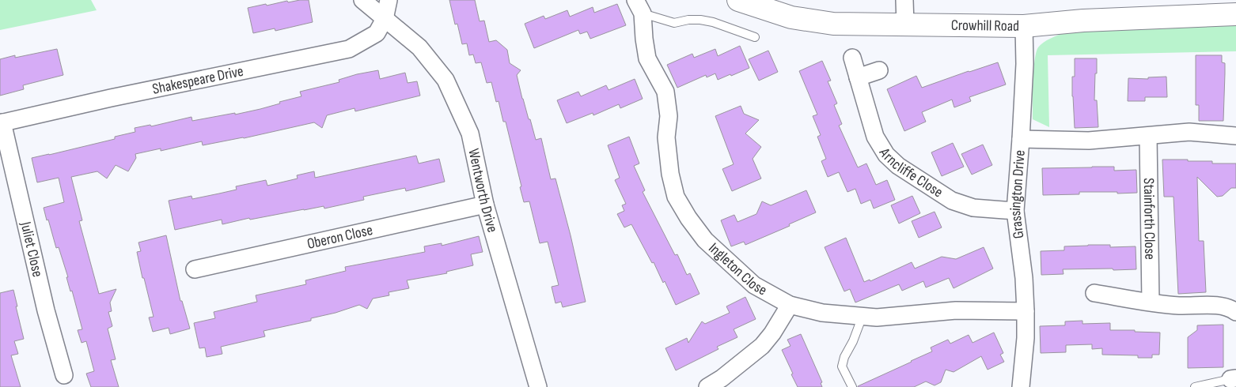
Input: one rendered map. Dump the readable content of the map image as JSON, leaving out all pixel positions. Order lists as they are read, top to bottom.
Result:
{
  "streets": {
    "street": [
      "Crowhill Road",
      "Shakespeare Drive",
      "Arncliffe Close",
      "Wentworth Drive",
      "Grassington Drive",
      "Stainforth Close",
      "Oberon Close",
      "Juliet Close",
      "Ingleton Close"
    ]
  },
  "crossings": [
    ["Crowhill Road", "Grassington Drive"],
    ["Shakespeare Drive", "Wentworth Drive"],
    ["Shakespeare Drive", "Juliet Close"],
    ["Arncliffe Close", "Grassington Drive"],
    ["Wentworth Drive", "Oberon Close"],
    ["Grassington Drive", "Ingleton Close"]
  ]
}
